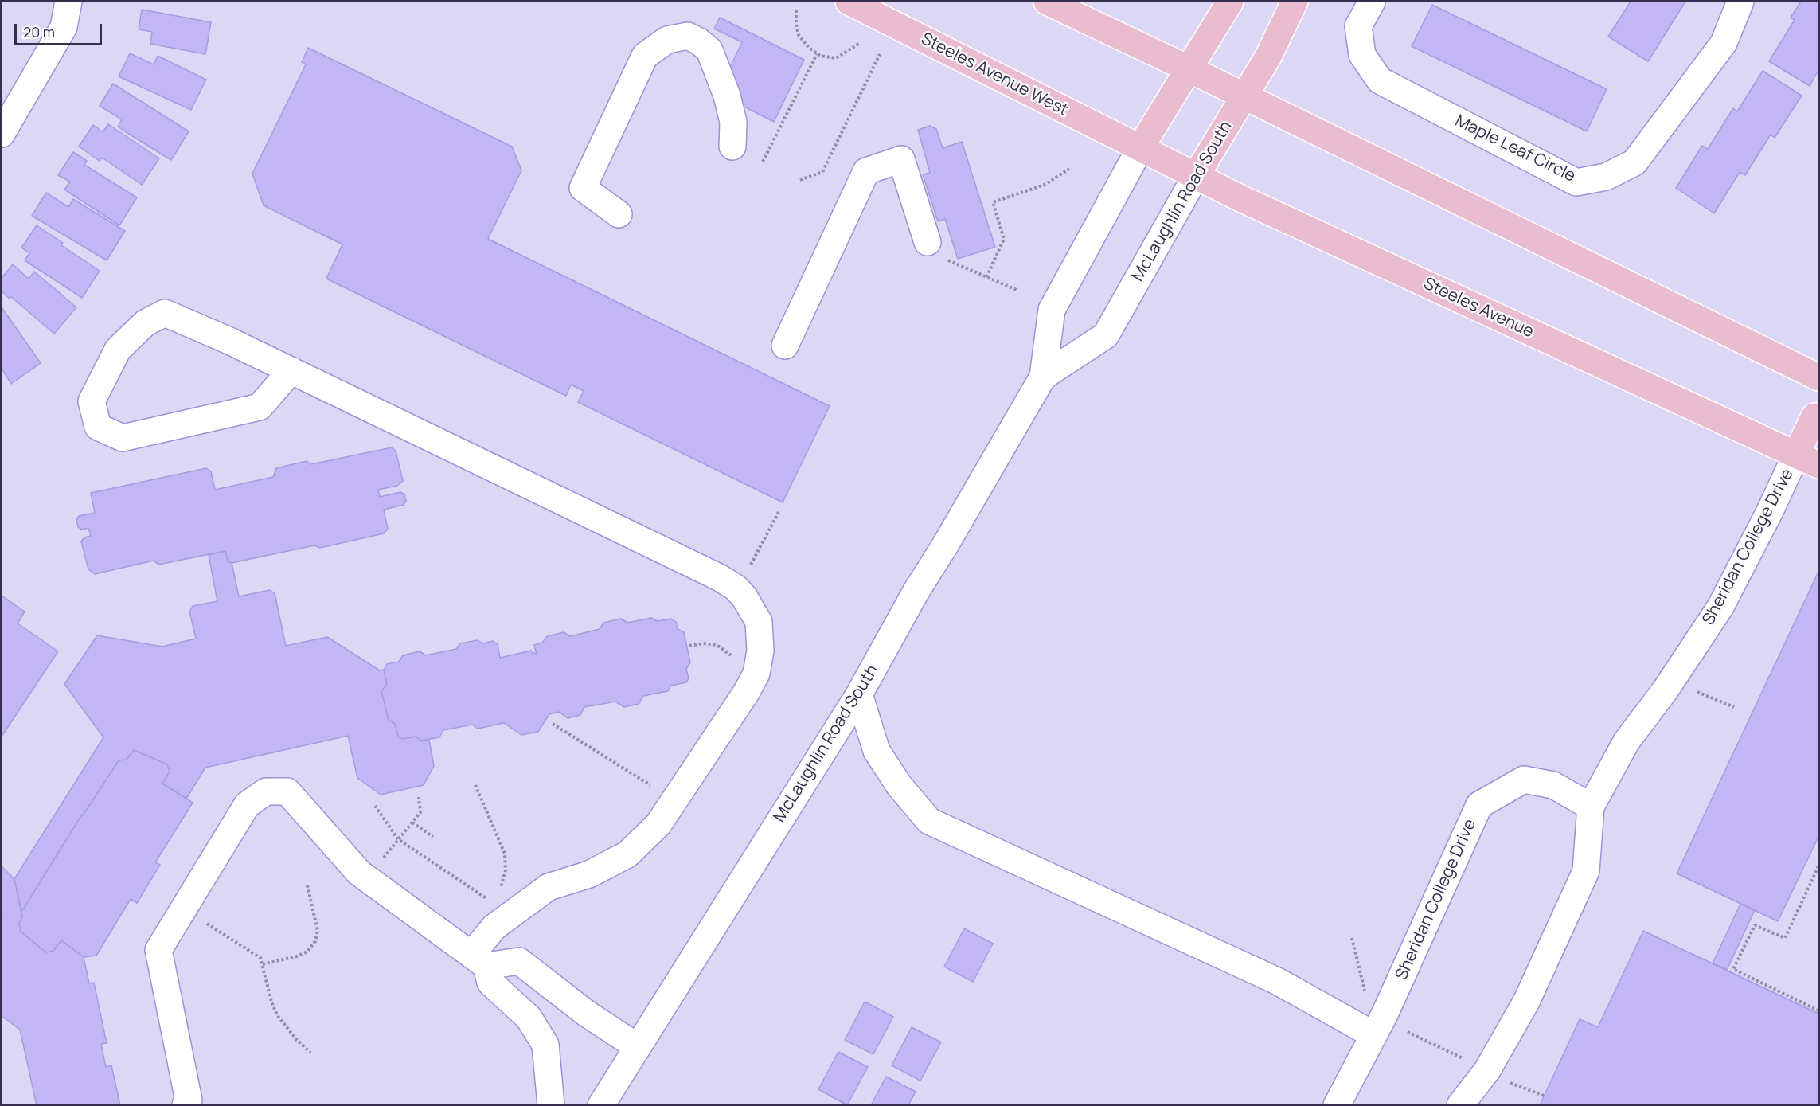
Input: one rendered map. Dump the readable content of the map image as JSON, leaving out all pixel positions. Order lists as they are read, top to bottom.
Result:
{
  "streets": {
    "main road": ["Steeles Avenue West", "McLaughlin Road South", "Steeles Avenue"],
    "street": ["Maple Leaf Circle", "Sheridan College Drive"]
  },
  "crossings": [
    ["Steeles Avenue West", "McLaughlin Road South"],
    ["Steeles Avenue West", "Steeles Avenue"],
    ["McLaughlin Road South", "Steeles Avenue"],
    ["Steeles Avenue", "Sheridan College Drive"]
  ],
  "scale_bar": "20 m"
}
